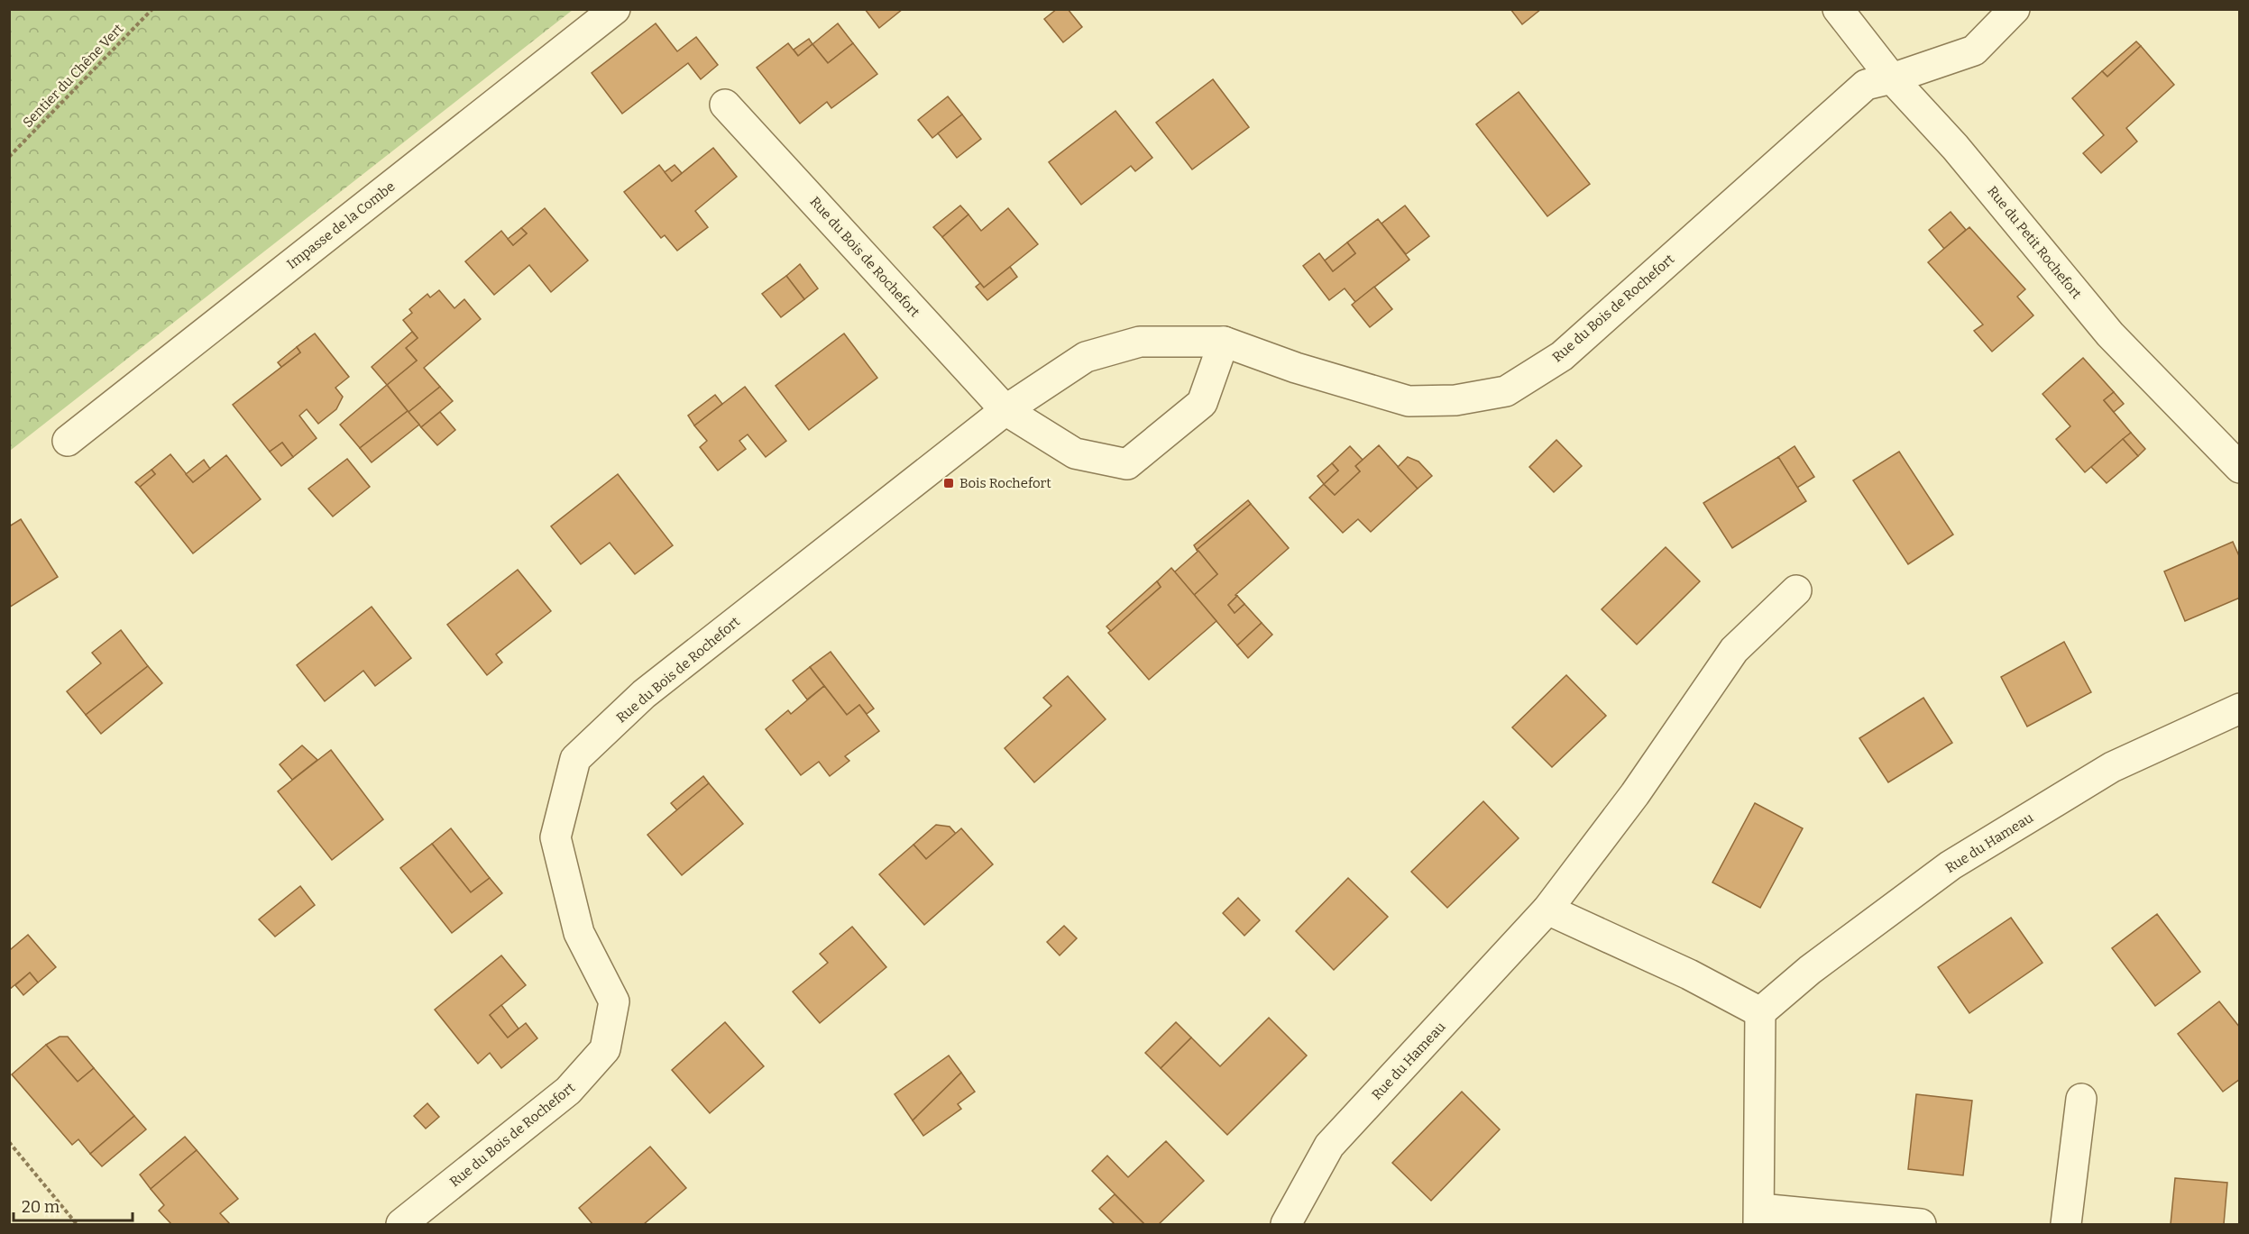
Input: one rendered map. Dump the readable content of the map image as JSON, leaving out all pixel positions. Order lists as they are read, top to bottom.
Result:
{
  "streets": {
    "street": [
      "Impasse de la Combe",
      "Rue du Petit Rochefort",
      "Rue du Bois de Rochefort",
      "Rue du Hameau"
    ],
    "path": ["Sentier du Chêne Vert"]
  },
  "crossings": [
    ["Rue du Petit Rochefort", "Rue du Bois de Rochefort"]
  ],
  "places": {
    "transit": ["Bois Rochefort"]
  },
  "scale_bar": "20 m"
}
